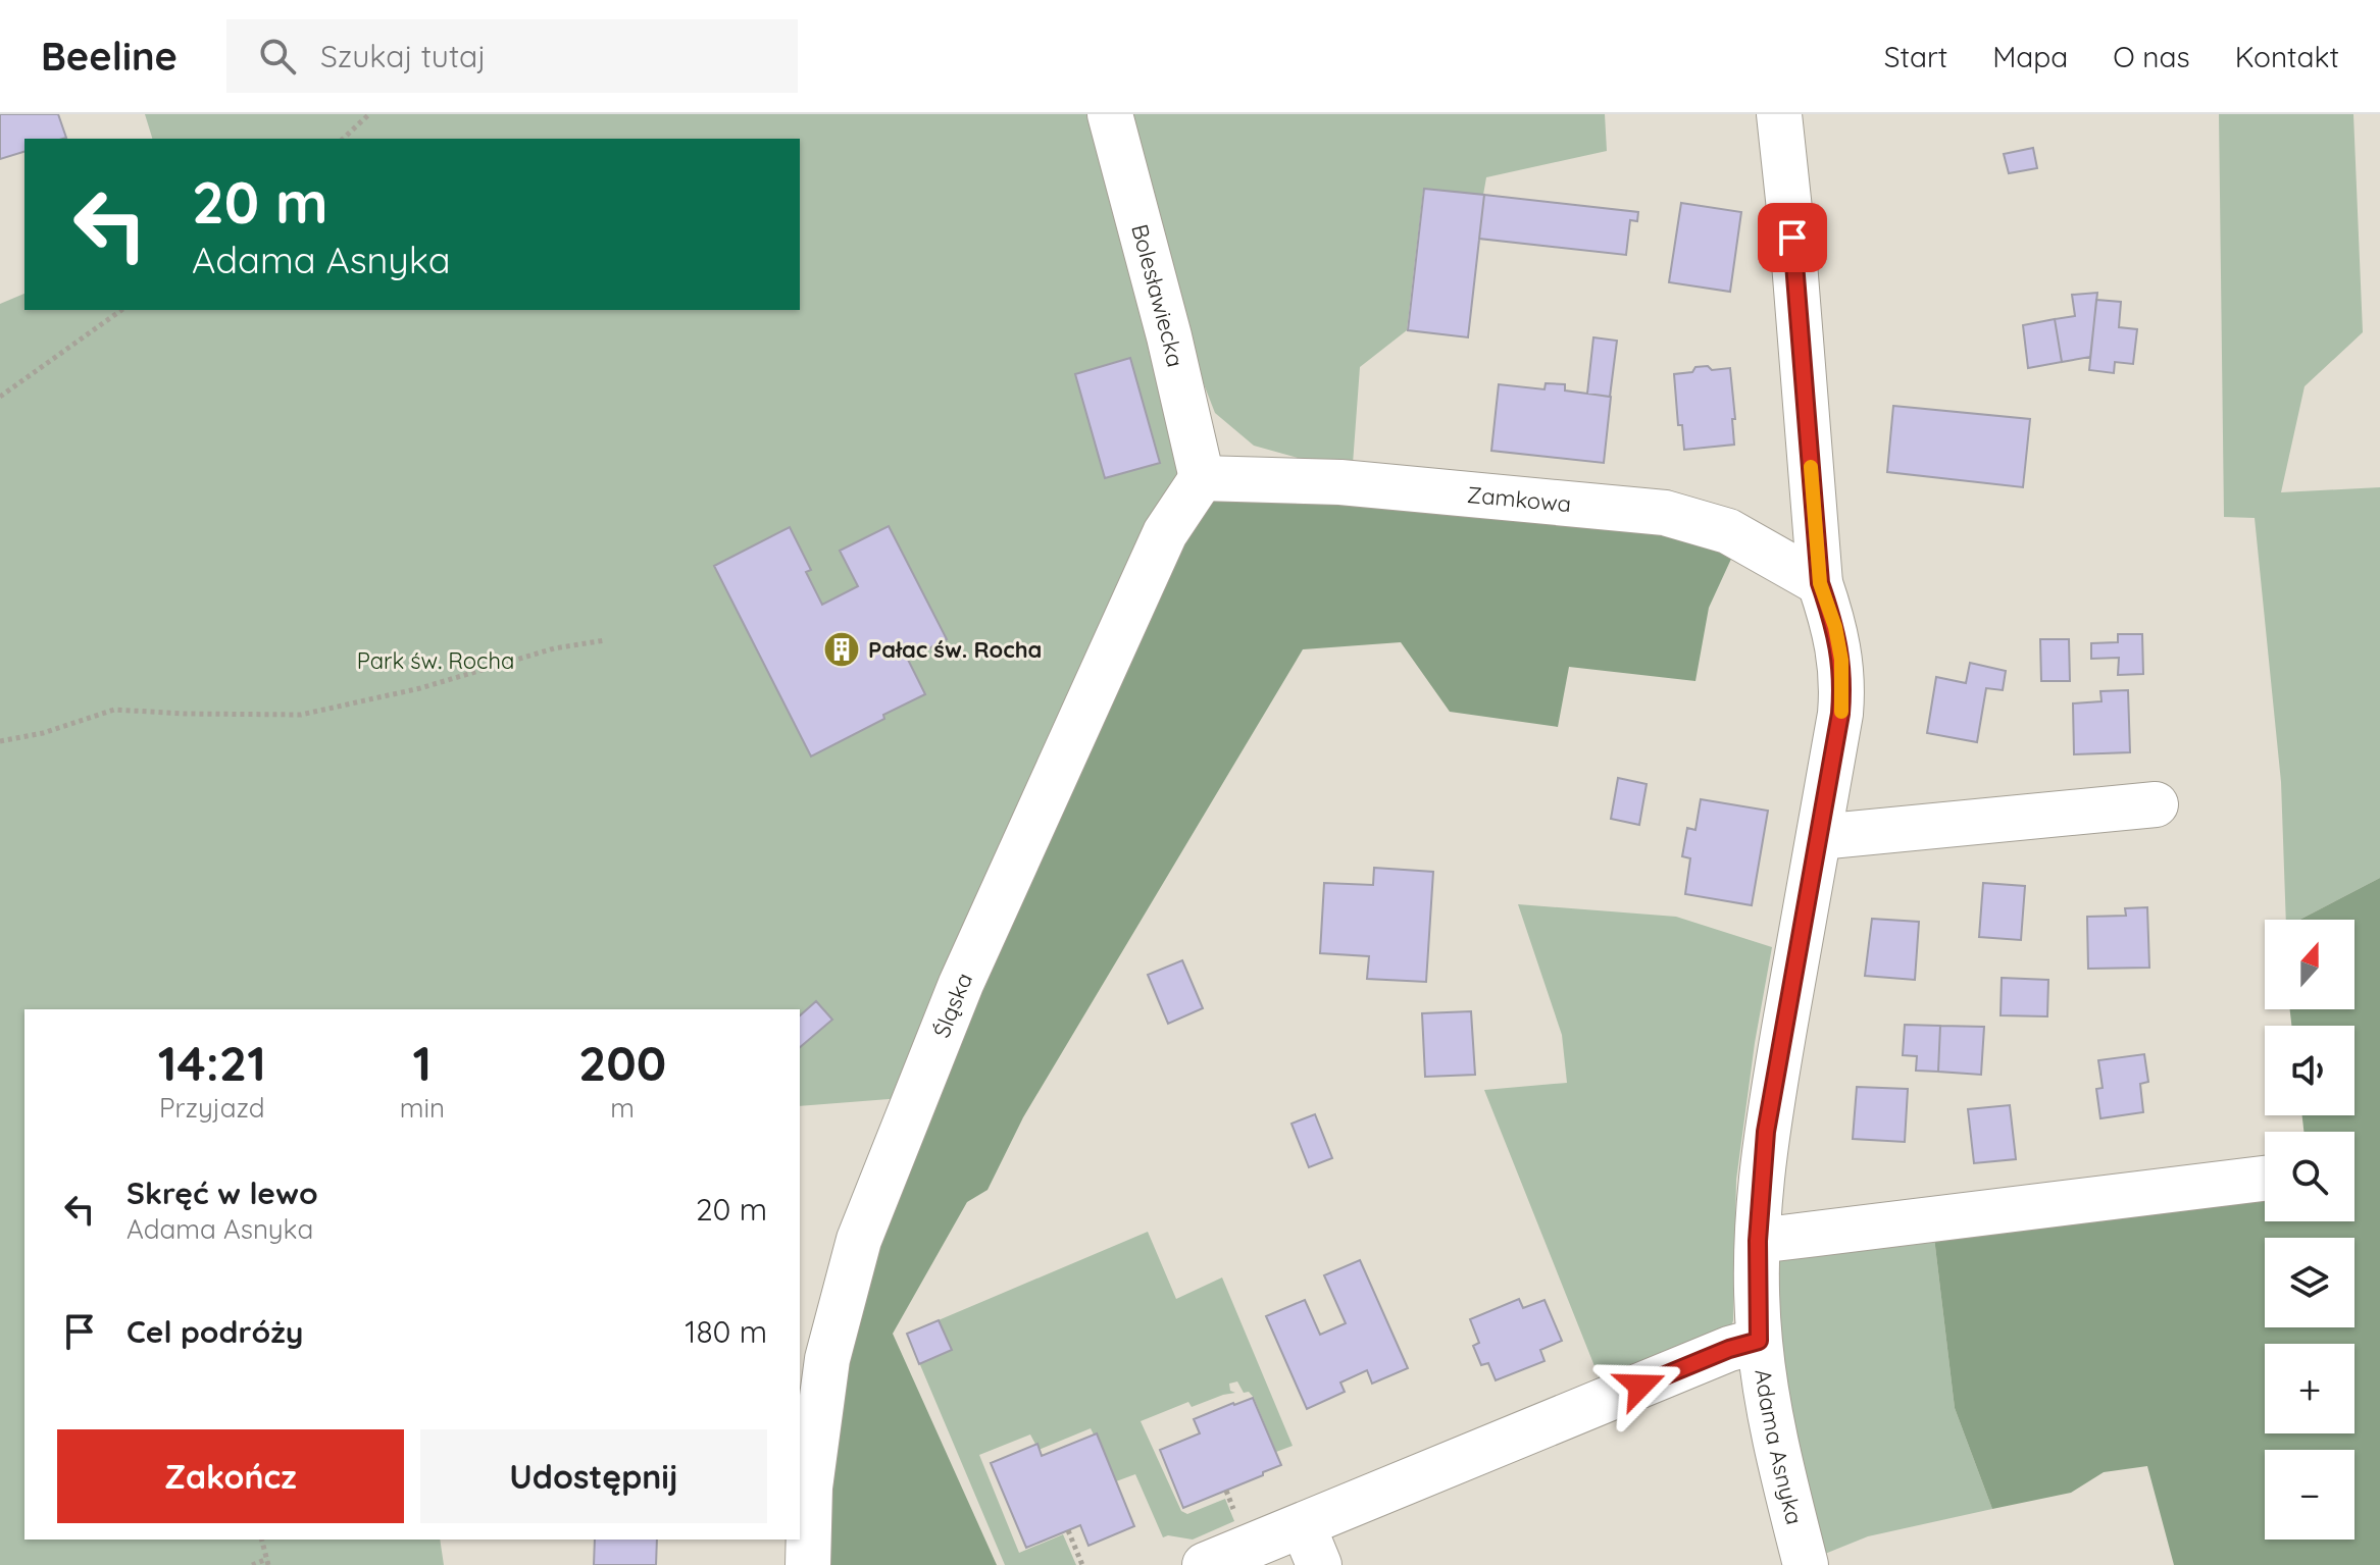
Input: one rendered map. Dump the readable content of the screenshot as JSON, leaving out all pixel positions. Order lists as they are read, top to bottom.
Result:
{
  "streets": {
    "street": [
      "Bolesławiecka",
      "Zamkowa",
      "Śląska",
      "Adama Asnyka"
    ]
  },
  "crossings": [
    ["Bolesławiecka", "Zamkowa"],
    ["Bolesławiecka", "Śląska"],
    ["Zamkowa", "Śląska"],
    ["Zamkowa", "Adama Asnyka"]
  ],
  "parks": ["Park św. Rocha"],
  "places": {
    "building": ["Pałac św. Rocha"]
  },
  "north": "top",
  "page": {
    "header": "Beeline",
    "search": "Szukaj tutaj",
    "nav": [
      "Start",
      "Mapa",
      "O nas",
      "Kontakt"
    ],
    "turn": ["20 m", "Adama Asnyka"],
    "map_buttons": ["+", "−"],
    "eta": [
      "14:21",
      "Przyjazd",
      "1",
      "min",
      "200",
      "m"
    ],
    "list": [
      {
        "name": "Skręć w lewo",
        "note": "Adama Asnyka",
        "value": "20 m"
      },
      {
        "name": "Cel podróży",
        "value": "180 m"
      }
    ],
    "buttons": ["Zakończ", "Udostępnij"]
  }
}
